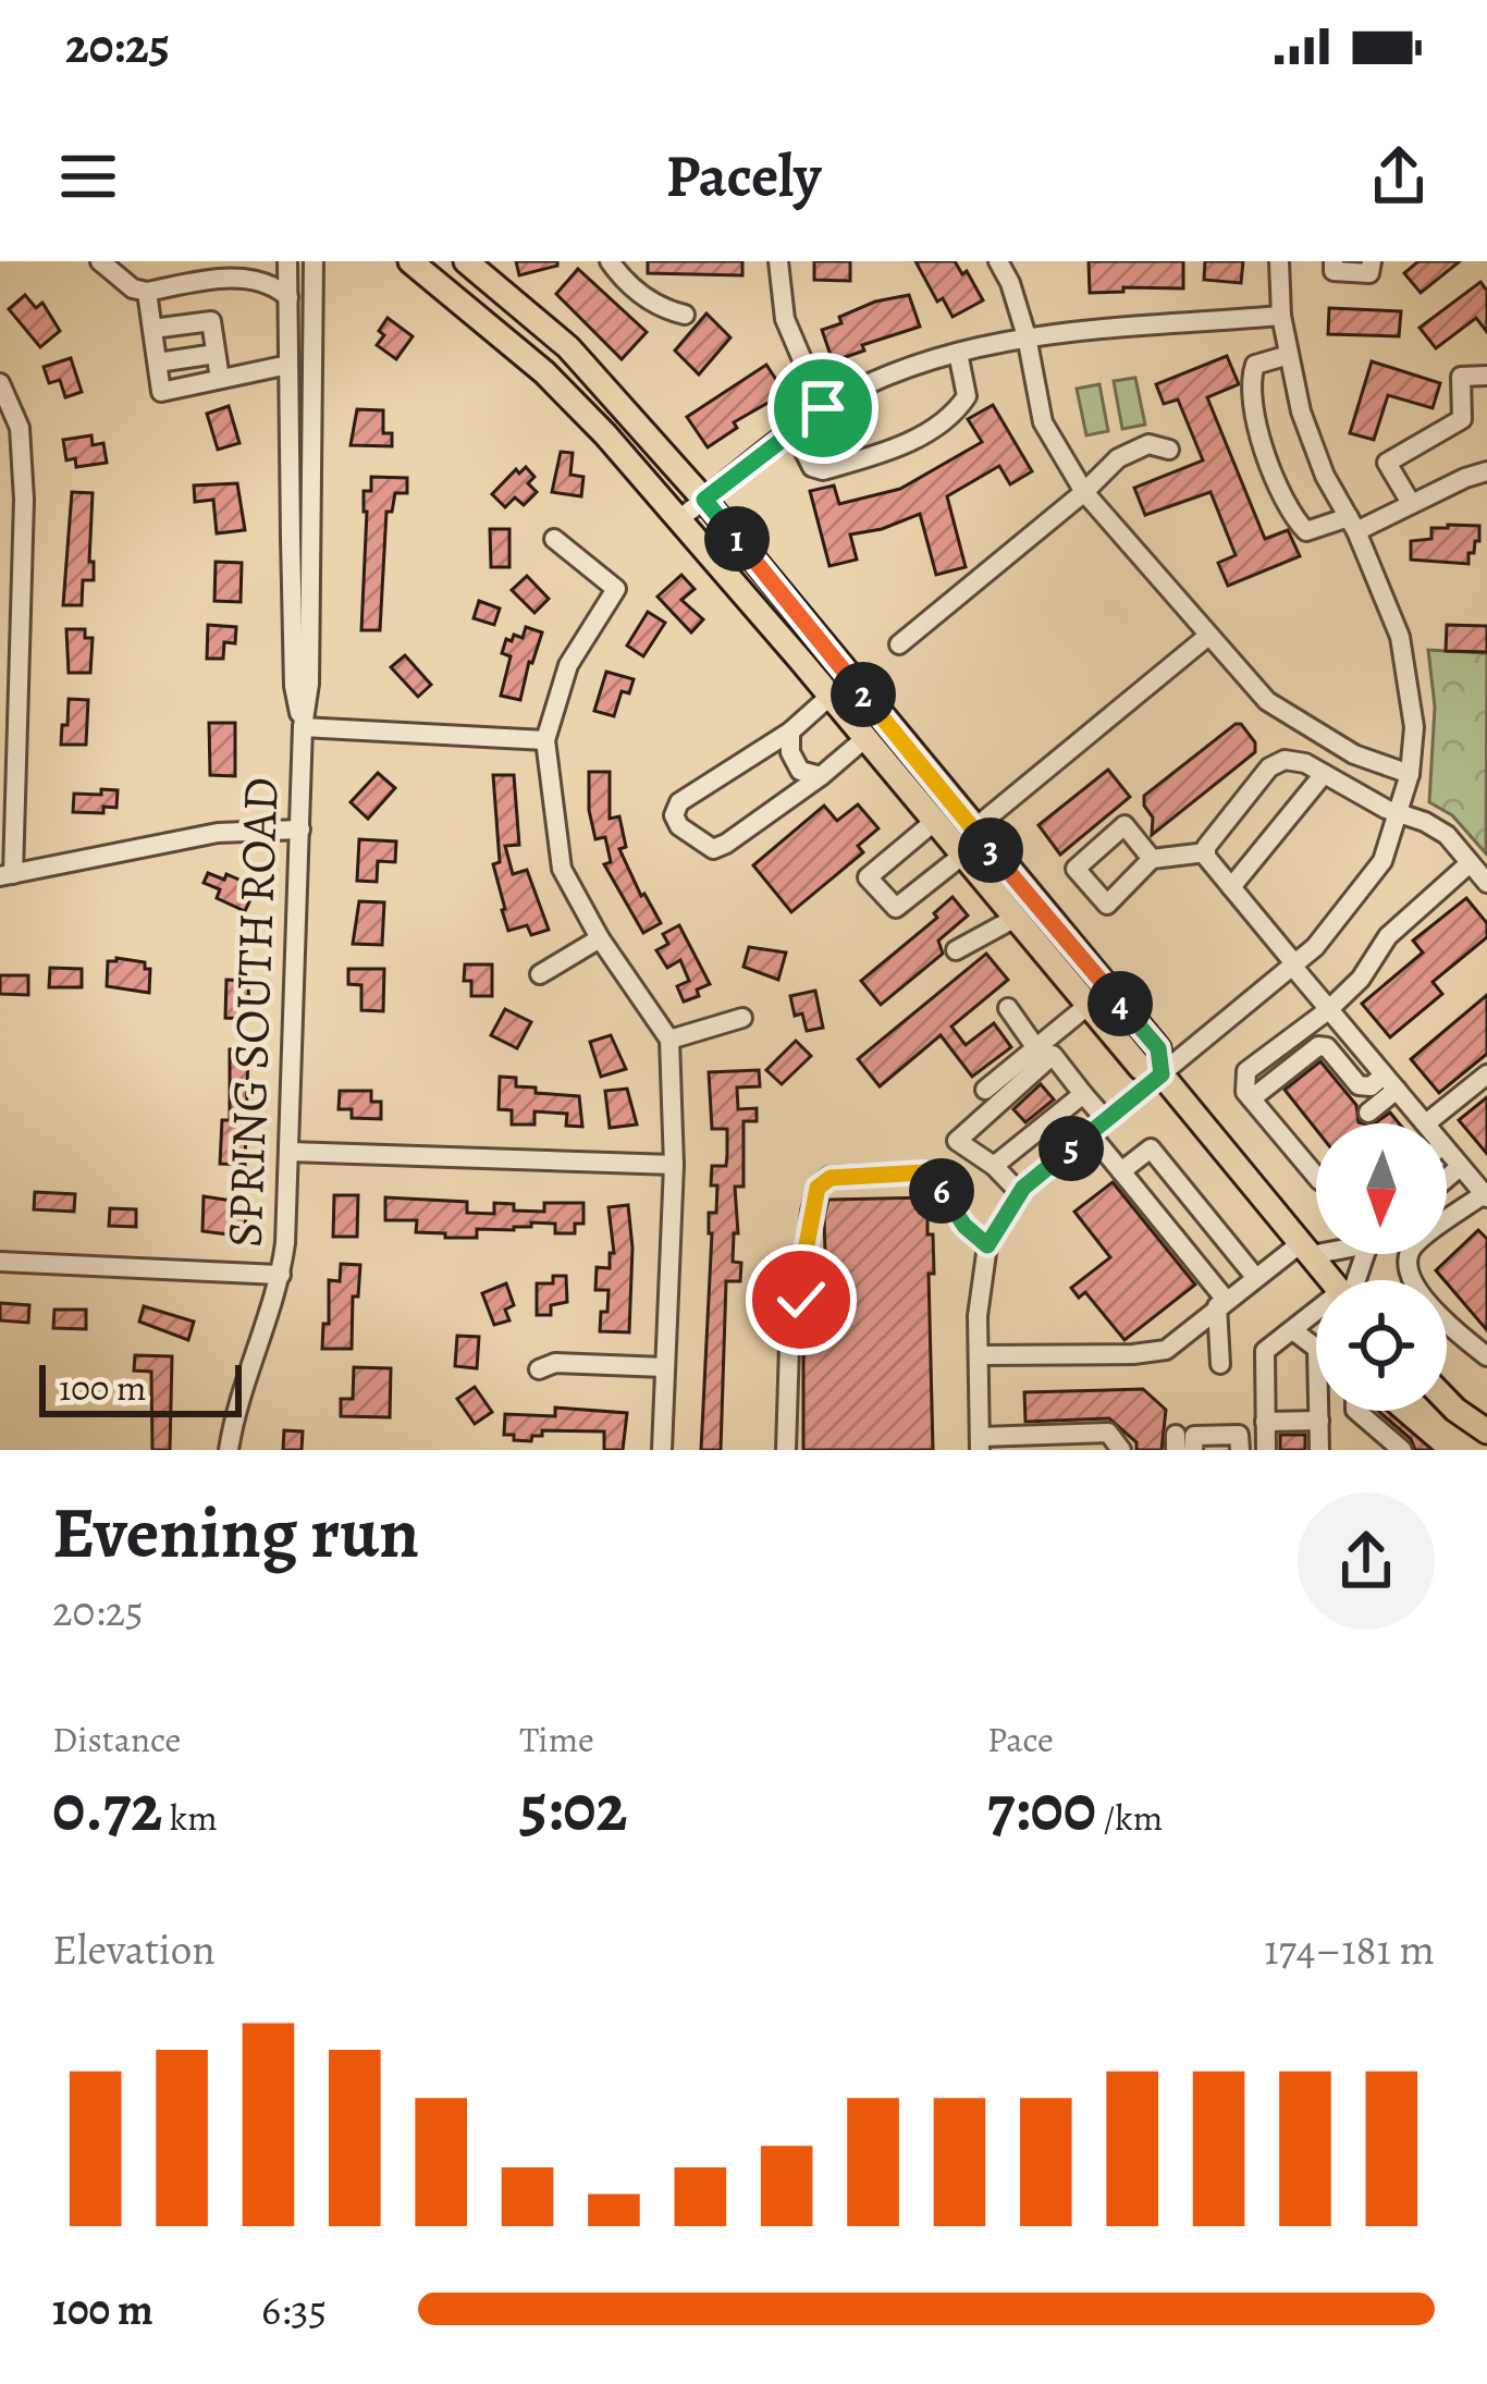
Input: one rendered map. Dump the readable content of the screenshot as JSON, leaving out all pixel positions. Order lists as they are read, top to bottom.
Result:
{
  "streets": {
    "street": ["SPRING SOUTH ROAD"]
  },
  "scale_bar": "100 m",
  "north": "bottom",
  "page": {
    "status": "20:25",
    "header": "Pacely",
    "pins": [
      "1",
      "2",
      "3",
      "4",
      "5",
      "6"
    ],
    "scale": "100 m",
    "heading": ["Evening run", "20:25"],
    "stats": [
      ["Distance", "0.72 km"],
      ["Time", "5:02"],
      ["Pace", "7:00 /km"]
    ],
    "chart": ["Elevation", "174–181 m"],
    "list": [
      {
        "name": "100 m",
        "note": "6:35"
      }
    ]
  }
}
